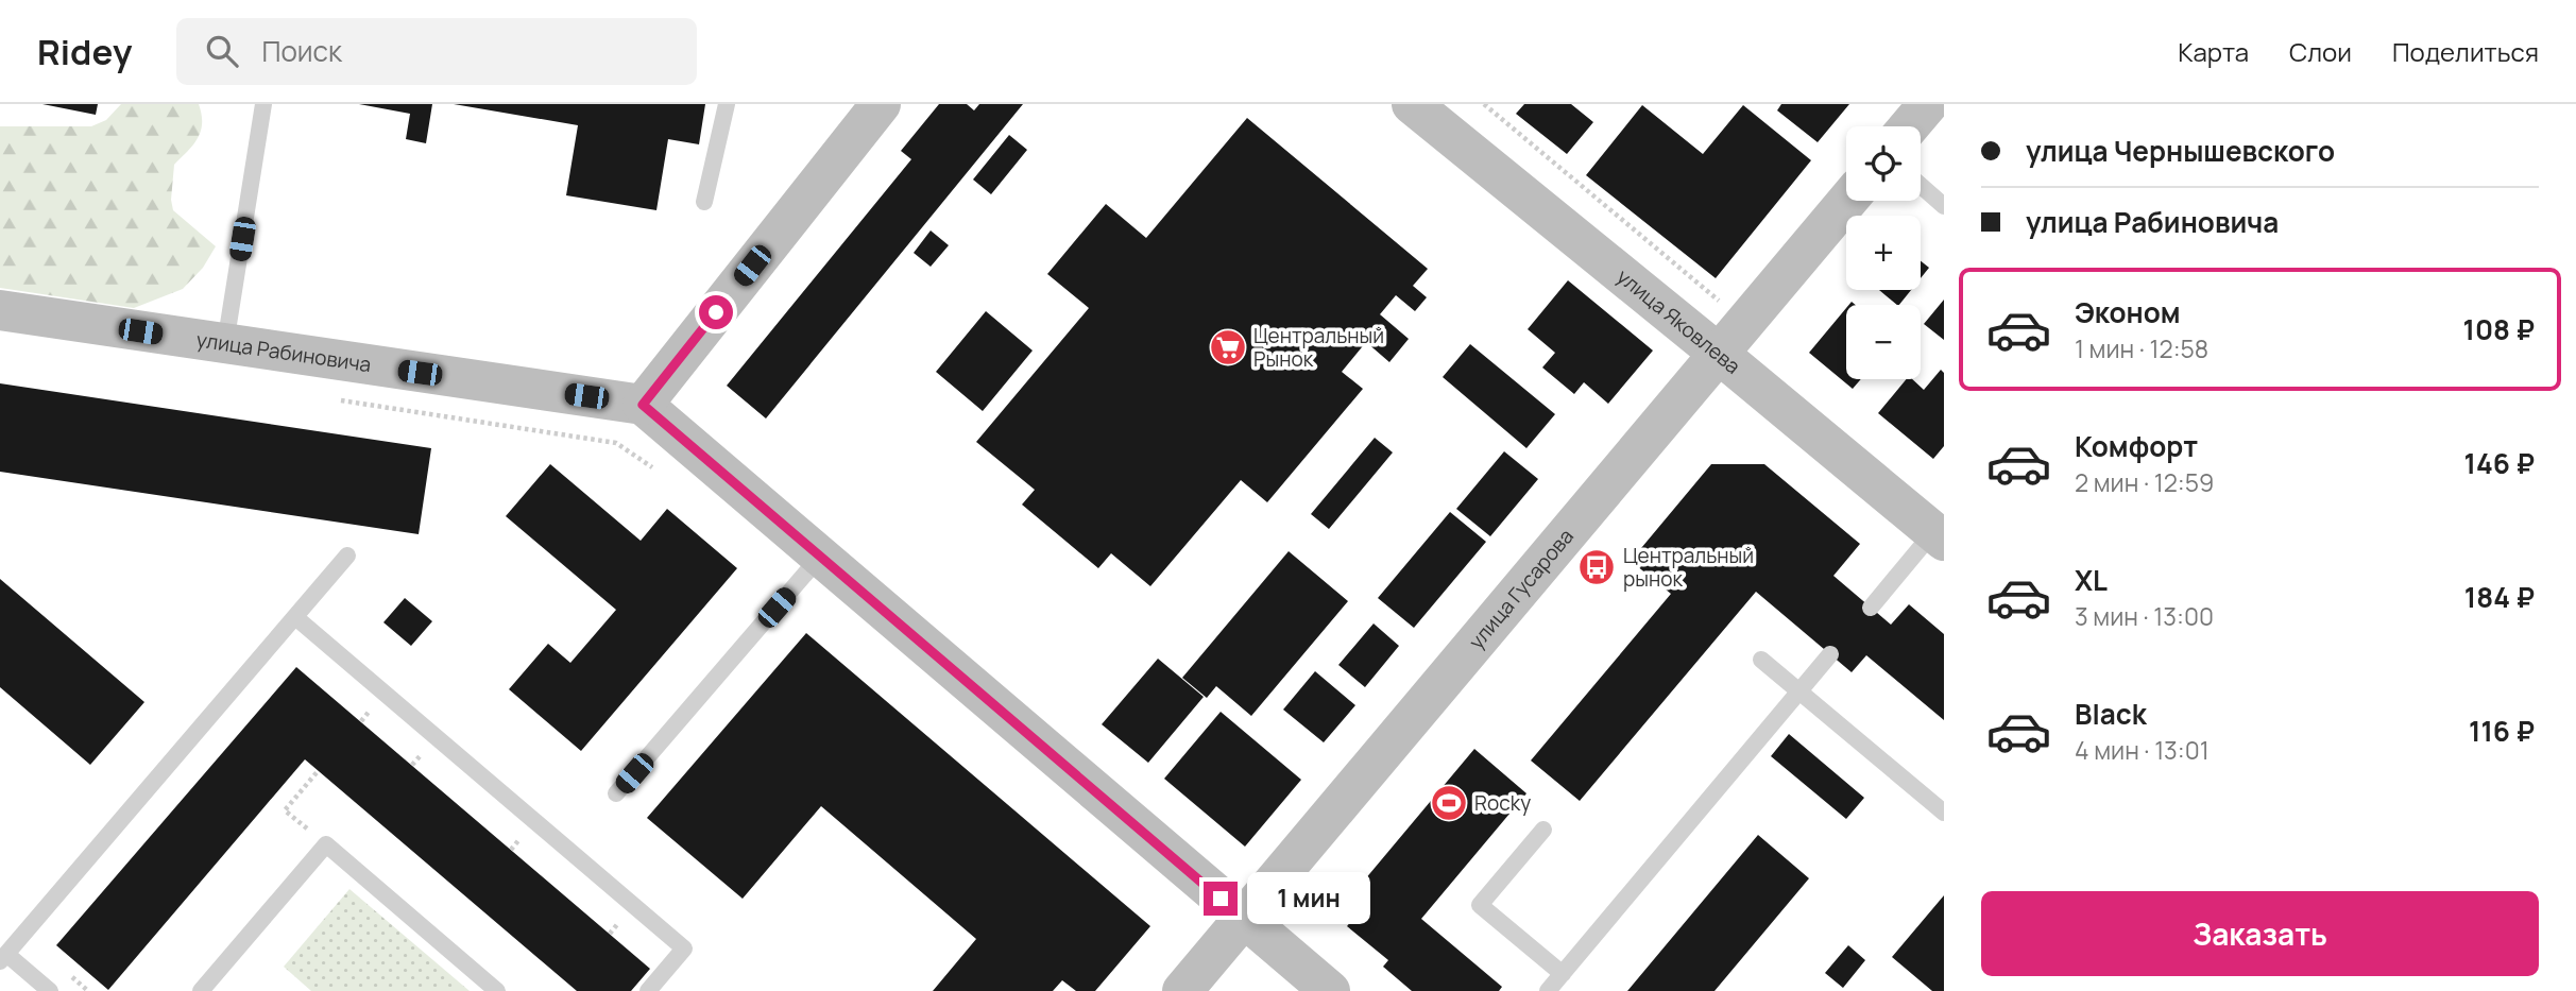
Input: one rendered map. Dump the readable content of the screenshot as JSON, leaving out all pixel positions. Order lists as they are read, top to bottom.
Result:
{
  "streets": {
    "street": ["улица Яковлева", "улица Рабиновича", "улица Гусарова"]
  },
  "crossings": [
    ["улица Яковлева", "улица Гусарова"]
  ],
  "places": {
    "supermarket": ["Центральный Рынок"],
    "bus stop": ["Центральный рынок"],
    "sports": ["Rocky"]
  },
  "page": {
    "header": "Ridey",
    "search": "Поиск",
    "nav": ["Карта", "Слои", "Поделиться"],
    "banner": ["улица Чернышевского", "улица Рабиновича"],
    "map_buttons": ["+", "−"],
    "list": [
      {
        "name": "Эконом",
        "note": "1 мин · 12:58",
        "value": "108 ₽"
      },
      {
        "name": "Комфорт",
        "note": "2 мин · 12:59",
        "value": "146 ₽"
      },
      {
        "name": "XL",
        "note": "3 мин · 13:00",
        "value": "184 ₽"
      },
      {
        "name": "Black",
        "note": "4 мин · 13:01",
        "value": "116 ₽"
      }
    ],
    "bubble": "1 мин",
    "buttons": "Заказать"
  }
}
